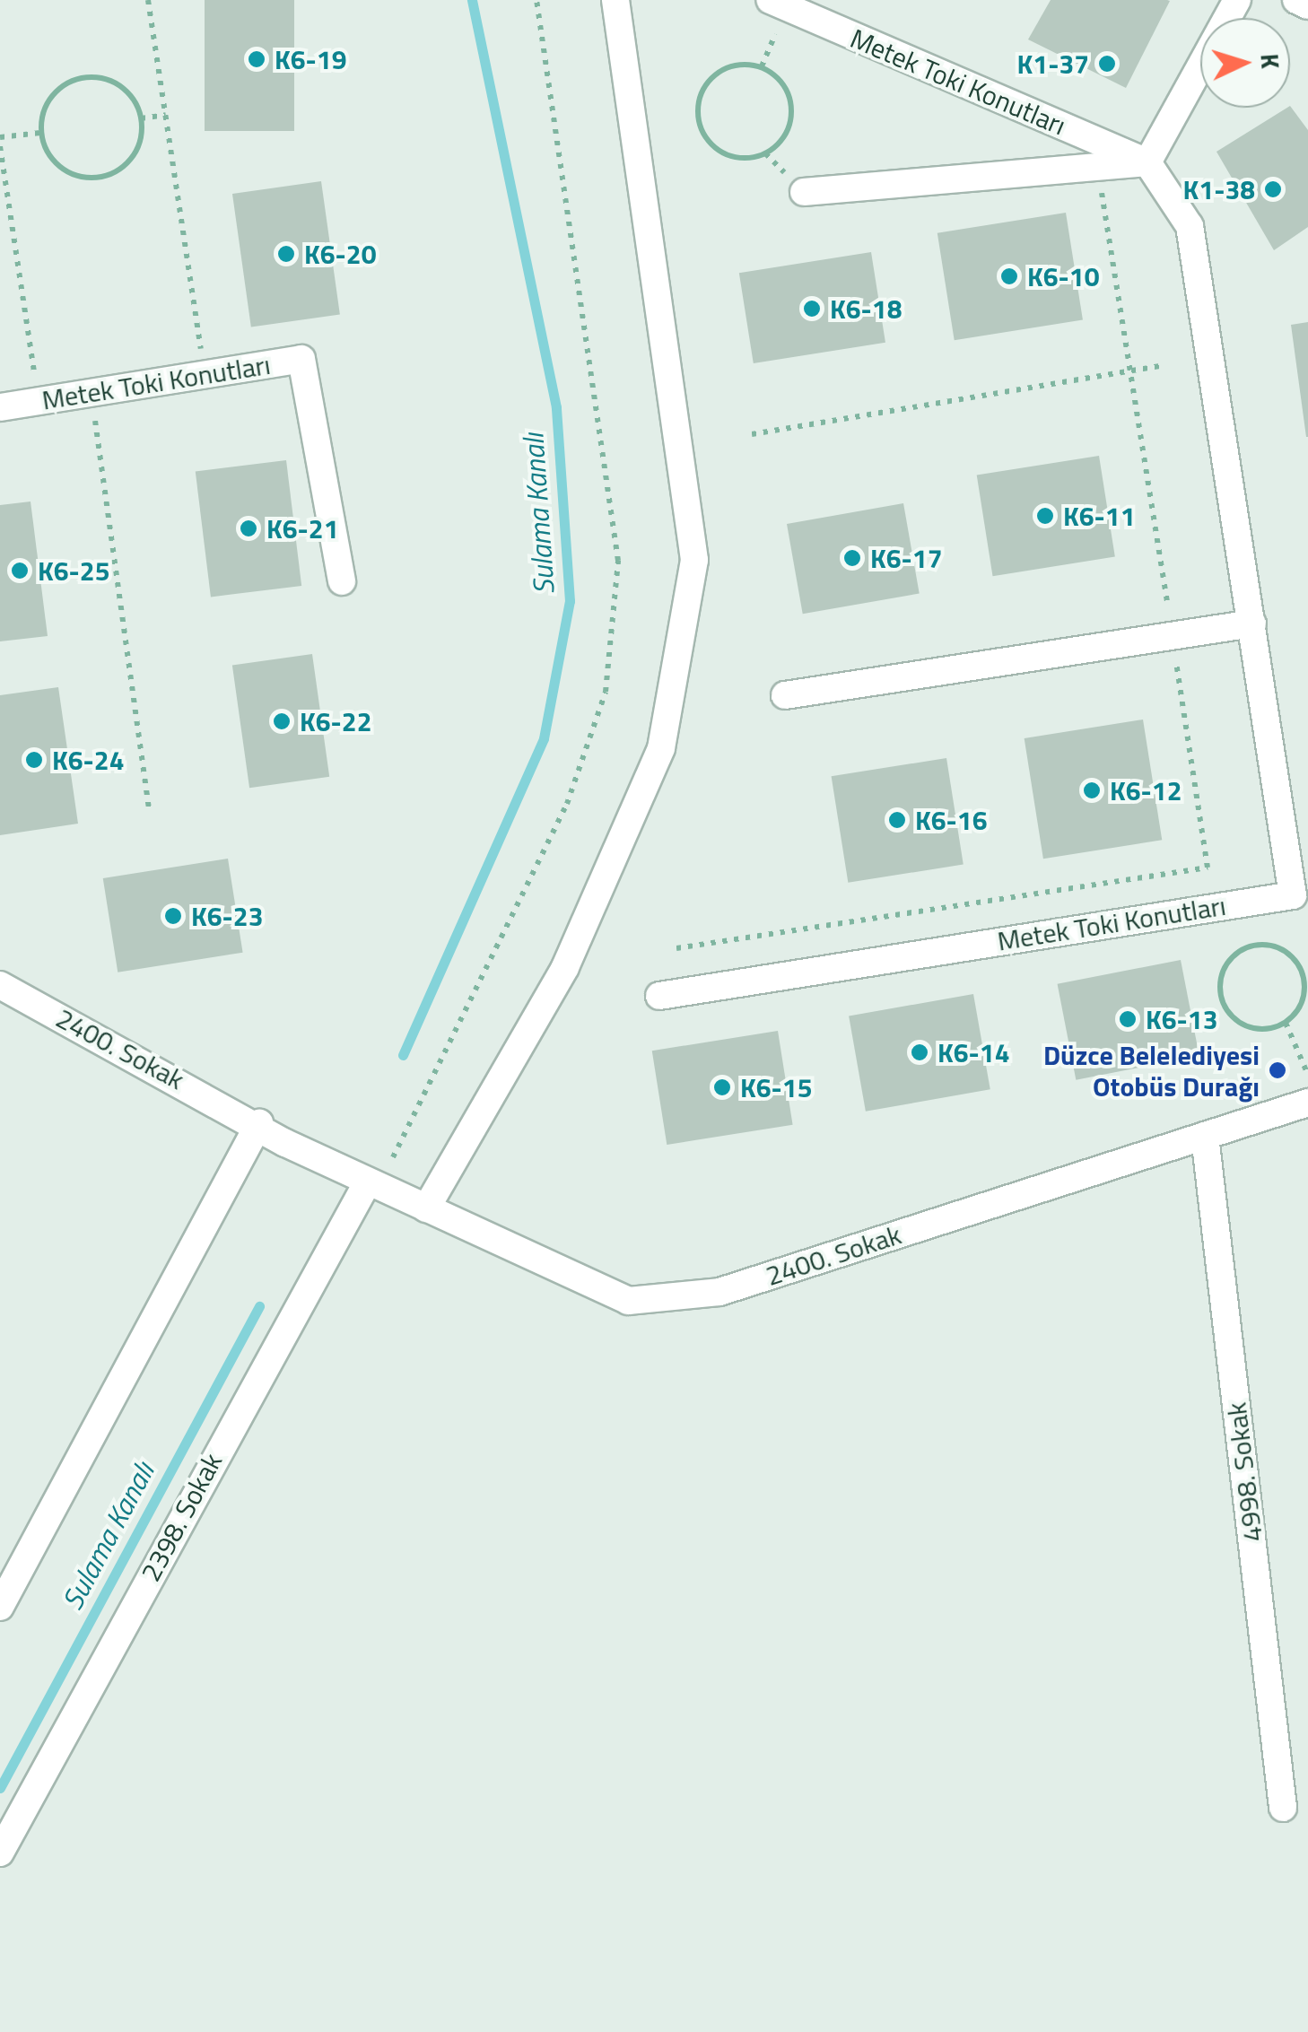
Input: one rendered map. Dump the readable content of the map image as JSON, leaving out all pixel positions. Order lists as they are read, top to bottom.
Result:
{
  "streets": {
    "street": [
      "Metek Toki Konutları",
      "2400. Sokak",
      "4998. Sokak",
      "2398. Sokak"
    ]
  },
  "crossings": [
    ["2400. Sokak", "4998. Sokak"],
    ["2400. Sokak", "2398. Sokak"]
  ],
  "water": ["Sulama Kanalı"],
  "places": [
    "K6-19",
    "K1-37",
    "K1-38",
    "K6-20",
    "K6-10",
    "K6-18",
    "K6-11",
    "K6-21",
    "K6-17",
    "K6-25",
    "K6-22",
    "K6-24",
    "K6-12",
    "K6-16",
    "K6-23",
    "K6-13",
    "K6-14",
    "Düzce Belelediyesi Otobüs Durağı",
    "K6-15"
  ],
  "north": "right"
}
